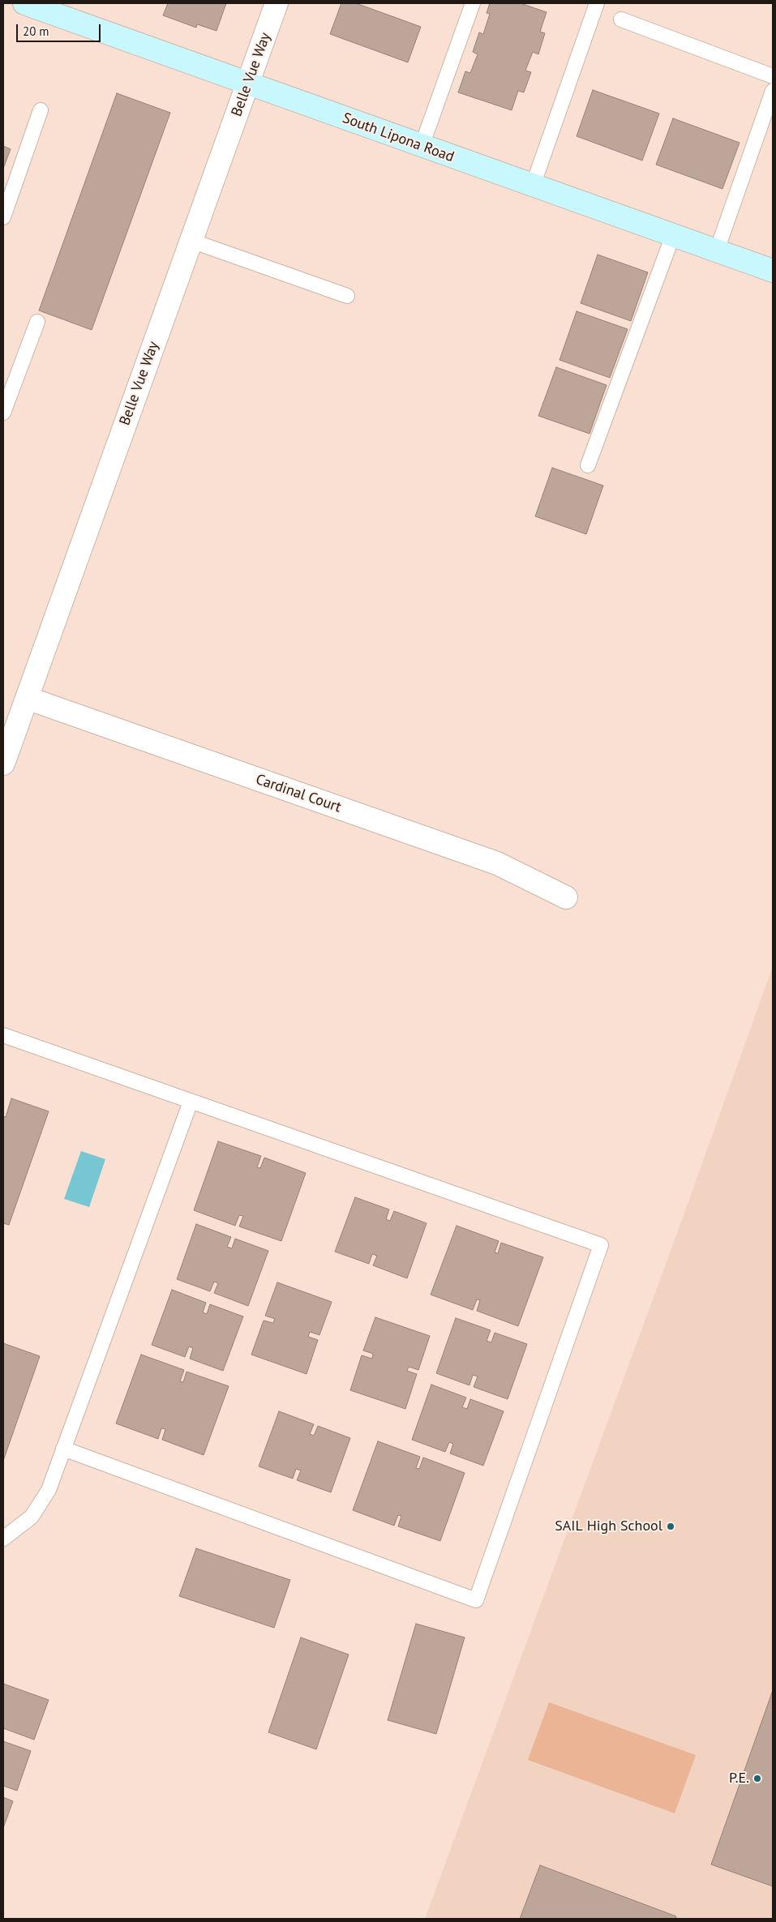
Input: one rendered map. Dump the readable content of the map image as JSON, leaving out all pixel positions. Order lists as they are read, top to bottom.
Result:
{
  "streets": {
    "street": ["Belle Vue Way", "South Lipona Road", "Cardinal Court"]
  },
  "crossings": [
    ["Belle Vue Way", "South Lipona Road"],
    ["Belle Vue Way", "Cardinal Court"]
  ],
  "places": ["SAIL High School", "P.E."],
  "scale_bar": "20 m"
}
